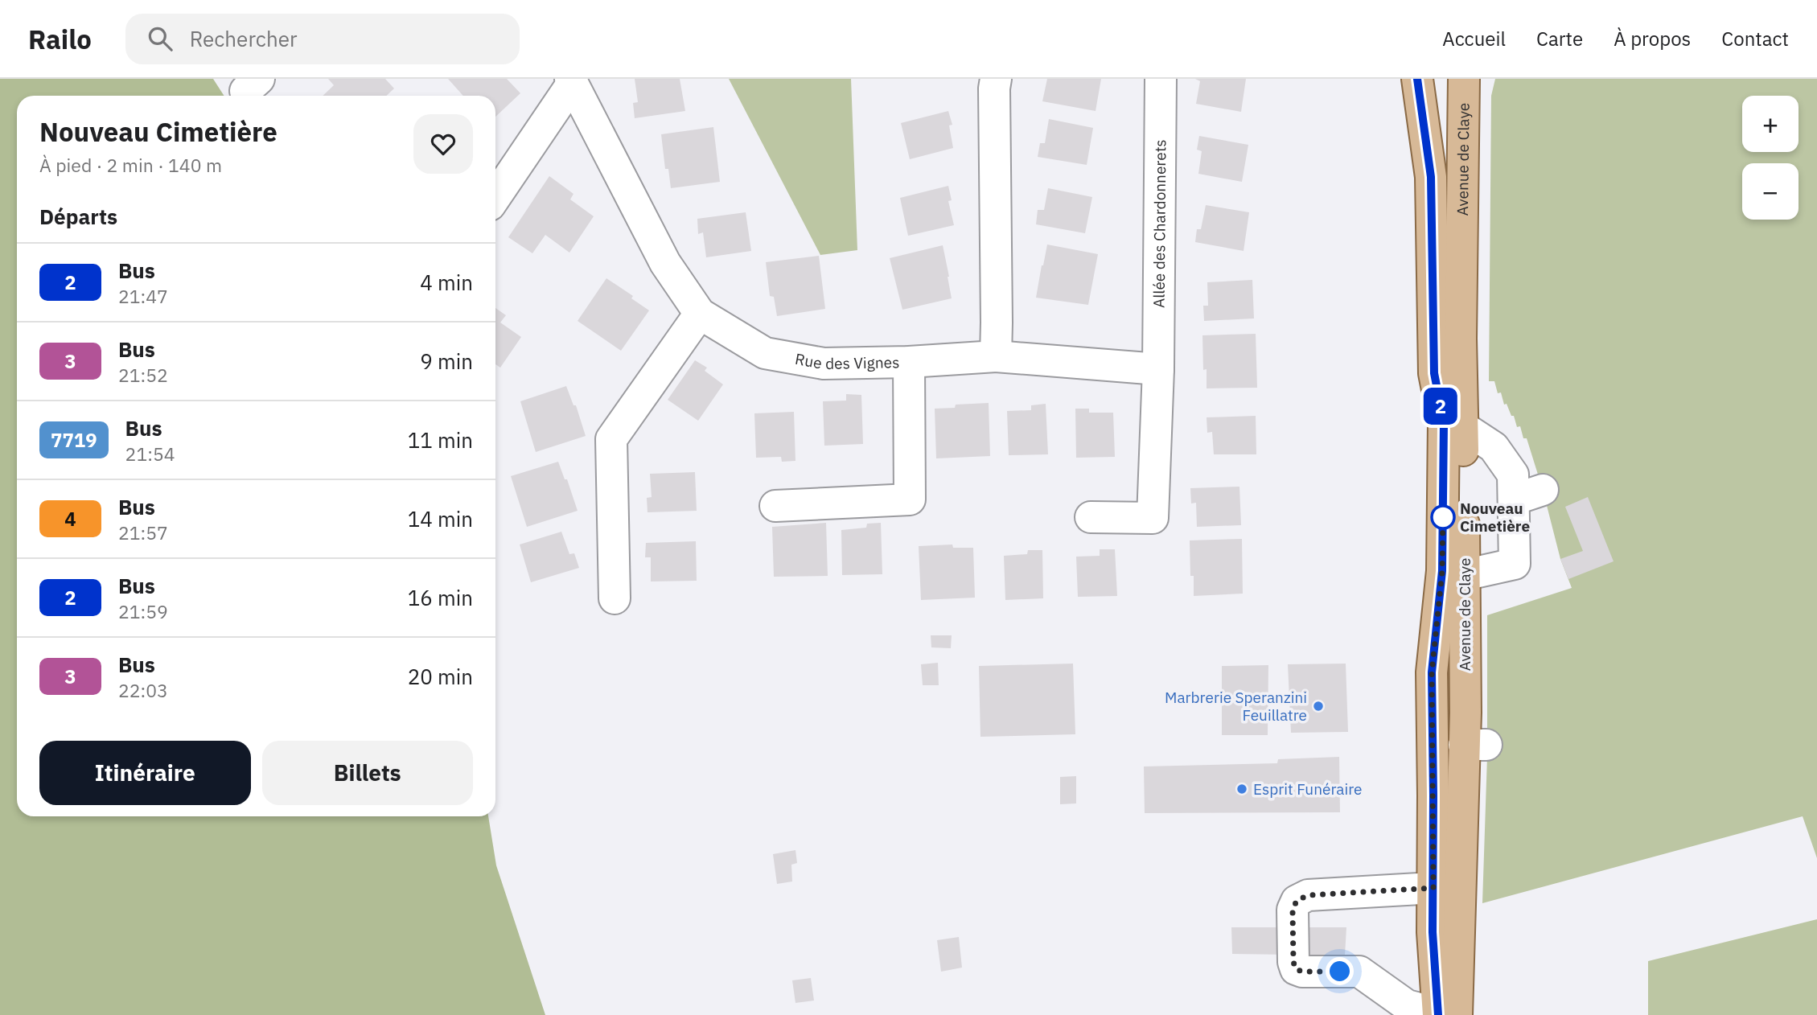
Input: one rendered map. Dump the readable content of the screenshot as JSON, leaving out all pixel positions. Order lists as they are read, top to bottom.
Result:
{
  "streets": {
    "main road": ["Avenue de Claye"],
    "street": ["Allée des Chardonnerets", "Rue des Vignes"]
  },
  "places": ["Nouveau Cimetière", "Marbrerie Speranzini Feuillatre", "Esprit Funéraire"],
  "lines": ["bus line 2"],
  "page": {
    "header": "Railo",
    "search": "Rechercher",
    "nav": [
      "Accueil",
      "Carte",
      "À propos",
      "Contact"
    ],
    "on_map": "2",
    "map_buttons": ["+", "−"],
    "heading": [
      ["Nouveau Cimetière", "À pied · 2 min · 140 m"],
      "Départs"
    ],
    "list": [
      {
        "mark": "2",
        "name": "Bus",
        "note": "21:47",
        "value": "4 min"
      },
      {
        "mark": "3",
        "name": "Bus",
        "note": "21:52",
        "value": "9 min"
      },
      {
        "mark": "7719",
        "name": "Bus",
        "note": "21:54",
        "value": "11 min"
      },
      {
        "mark": "4",
        "name": "Bus",
        "note": "21:57",
        "value": "14 min"
      },
      {
        "mark": "2",
        "name": "Bus",
        "note": "21:59",
        "value": "16 min"
      },
      {
        "mark": "3",
        "name": "Bus",
        "note": "22:03",
        "value": "20 min"
      }
    ],
    "buttons": ["Itinéraire", "Billets"]
  }
}
